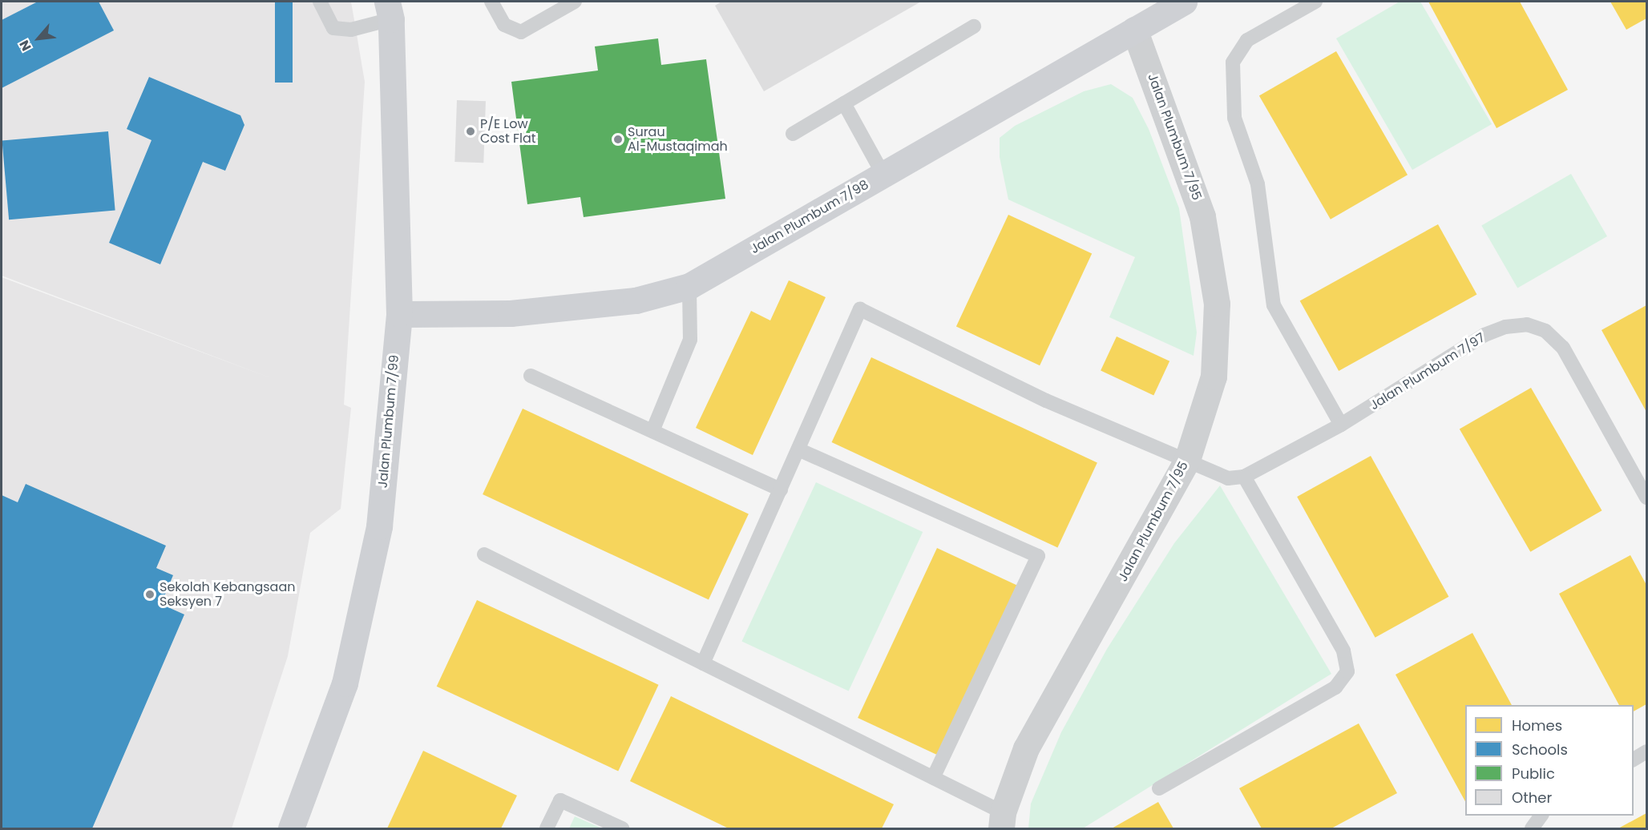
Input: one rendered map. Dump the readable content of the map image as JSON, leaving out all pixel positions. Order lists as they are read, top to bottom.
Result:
{
  "streets": {
    "street": ["Jalan Plumbum 7/95", "Jalan Plumbum 7/98", "Jalan Plumbum 7/99"],
    "lane": ["Jalan Plumbum 7/97"]
  },
  "crossings": [
    ["Jalan Plumbum 7/95", "Jalan Plumbum 7/98"],
    ["Jalan Plumbum 7/98", "Jalan Plumbum 7/99"]
  ],
  "places": ["P/E Low Cost Flat", "Surau Al-Mustaqimah", "Sekolah Kebangsaan Seksyen 7"],
  "legend": [
    "Homes",
    "Schools",
    "Public",
    "Other"
  ],
  "north": "bottom left"
}
